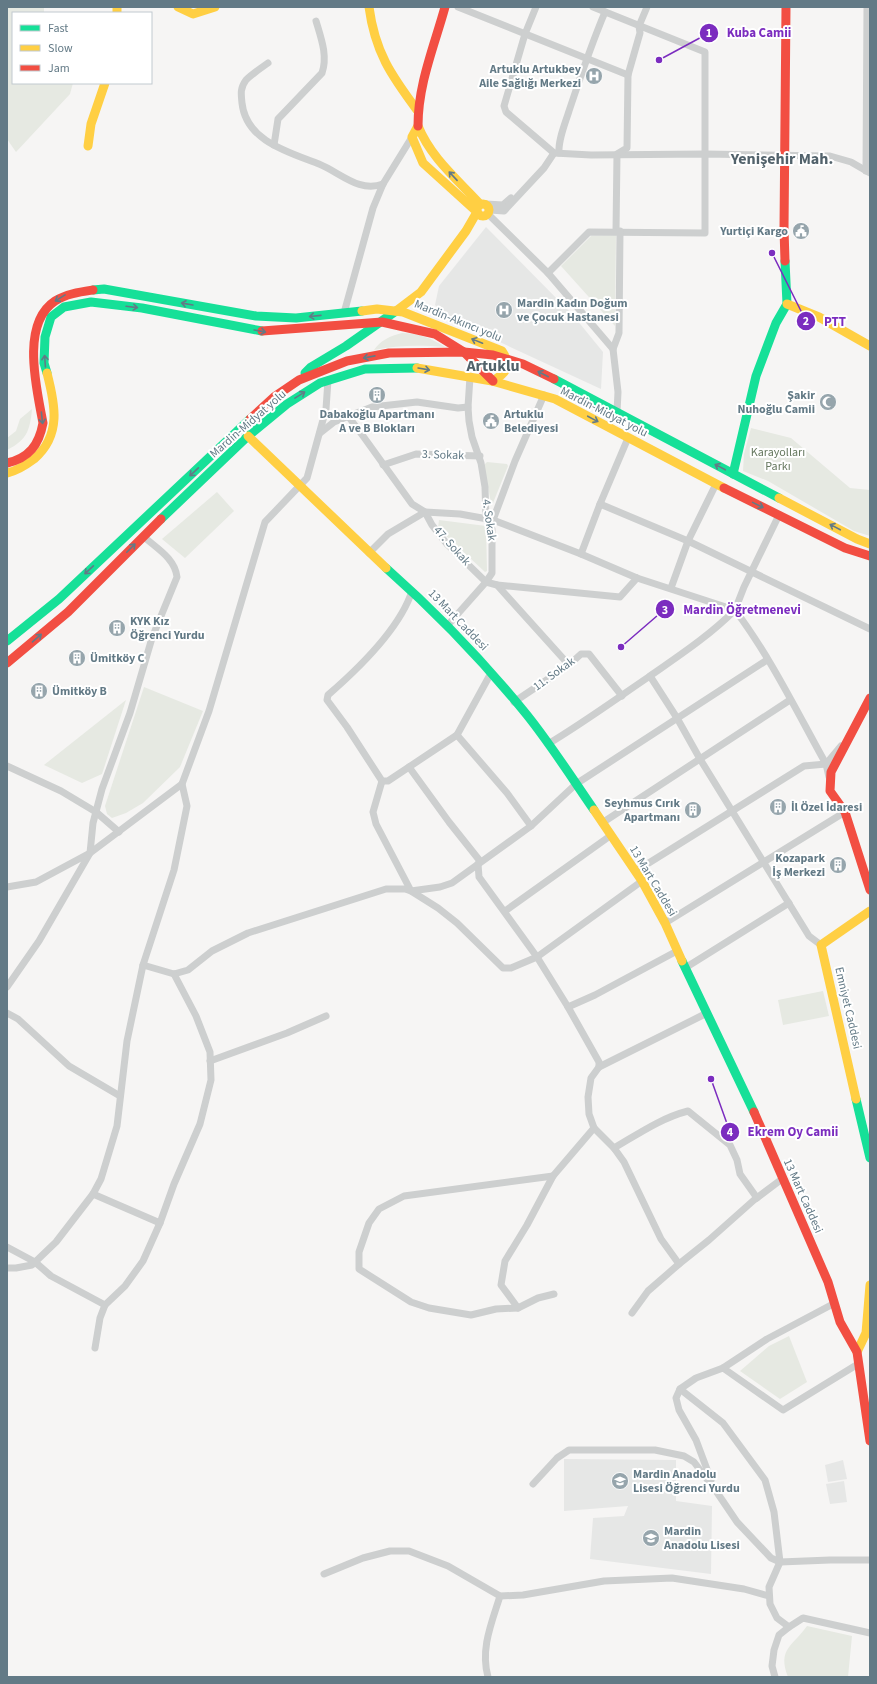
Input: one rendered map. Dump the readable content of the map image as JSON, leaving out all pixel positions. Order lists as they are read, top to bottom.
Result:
{
  "streets": {
    "main road": [
      "Mardin-Akıncı yolu",
      "Mardin-Midyat yolu",
      "13 Mart Caddesi",
      "Emniyet Caddesi"
    ],
    "street": [
      "3. Sokak",
      "4. Sokak",
      "47. Sokak",
      "11. Sokak"
    ]
  },
  "crossings": [
    ["Mardin-Akıncı yolu", "Mardin-Midyat yolu"],
    ["Mardin-Midyat yolu", "4. Sokak"],
    ["Mardin-Midyat yolu", "13 Mart Caddesi"],
    ["3. Sokak", "4. Sokak"],
    ["3. Sokak", "47. Sokak"],
    ["4. Sokak", "47. Sokak"],
    ["4. Sokak", "13 Mart Caddesi"],
    ["13 Mart Caddesi", "11. Sokak"]
  ],
  "districts": ["Yenişehir Mah.", "Artuklu"],
  "parks": ["Karayolları Parkı"],
  "places": {
    "other": [
      "Kuba Camii",
      "PTT",
      "Mardin Öğretmenevi",
      "Ekrem Oy Camii"
    ],
    "hospital": ["Artuklu Artukbey Aile Sağlığı Merkezi", "Mardin Kadın Doğum ve Çocuk Hastanesi"],
    "public building": ["Yurtiçi Kargo", "Artuklu Belediyesi"],
    "building": [
      "Dabakoğlu Apartmanı A ve B Blokları",
      "KYK Kız Öğrenci Yurdu",
      "Ümitköy C",
      "Ümitköy B",
      "İl Özel İdaresi",
      "Seyhmus Cırık Apartmanı",
      "Kozapark İş Merkezi"
    ],
    "mosque": ["Şakir Nuhoğlu Camii"],
    "school or university": ["Mardin Anadolu Lisesi Öğrenci Yurdu", "Mardin Anadolu Lisesi"]
  },
  "legend": ["Fast", "Slow", "Jam"]
}
